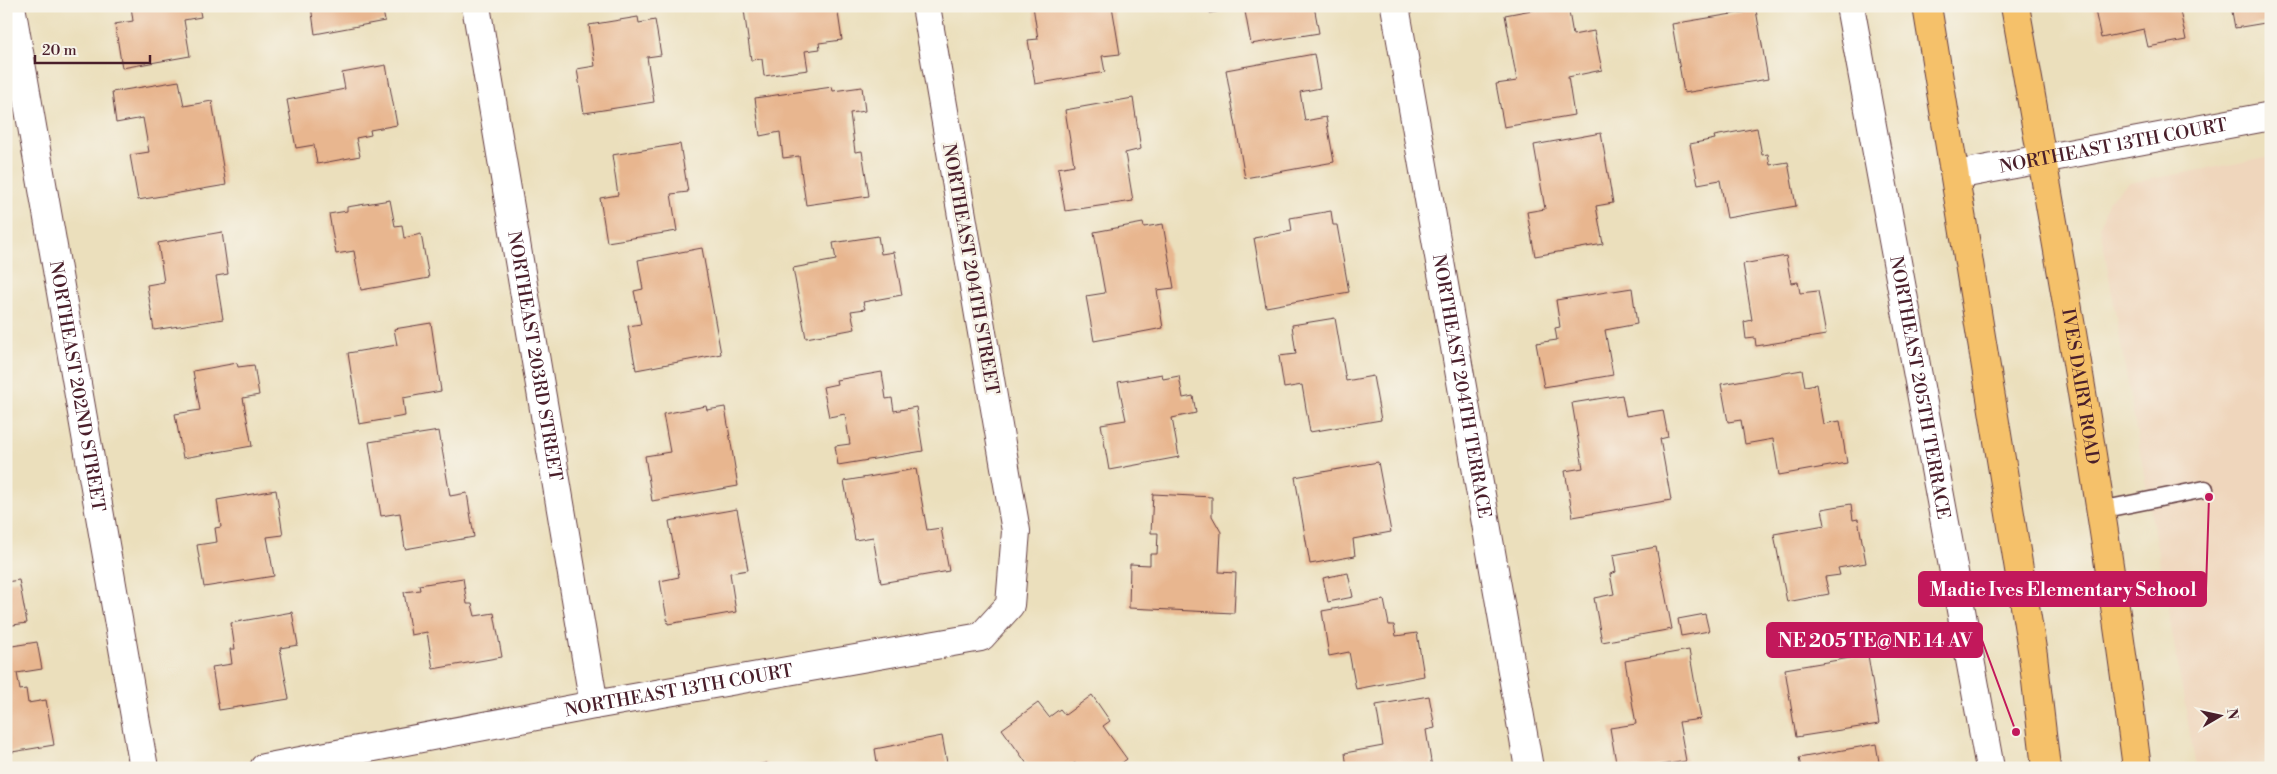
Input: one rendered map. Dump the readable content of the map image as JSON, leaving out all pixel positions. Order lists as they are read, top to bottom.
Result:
{
  "streets": {
    "main road": ["IVES DAIRY ROAD"],
    "street": [
      "NORTHEAST 13TH COURT",
      "NORTHEAST 204TH STREET",
      "NORTHEAST 203RD STREET",
      "NORTHEAST 202ND STREET",
      "NORTHEAST 204TH TERRACE",
      "NORTHEAST 205TH TERRACE"
    ]
  },
  "crossings": [
    ["NORTHEAST 13TH COURT", "NORTHEAST 204TH STREET"],
    ["NORTHEAST 13TH COURT", "NORTHEAST 203RD STREET"],
    ["NORTHEAST 13TH COURT", "IVES DAIRY ROAD"]
  ],
  "places": ["Madie Ives Elementary School", "NE 205 TE@NE 14 AV"],
  "scale_bar": "20 m",
  "north": "right"
}
